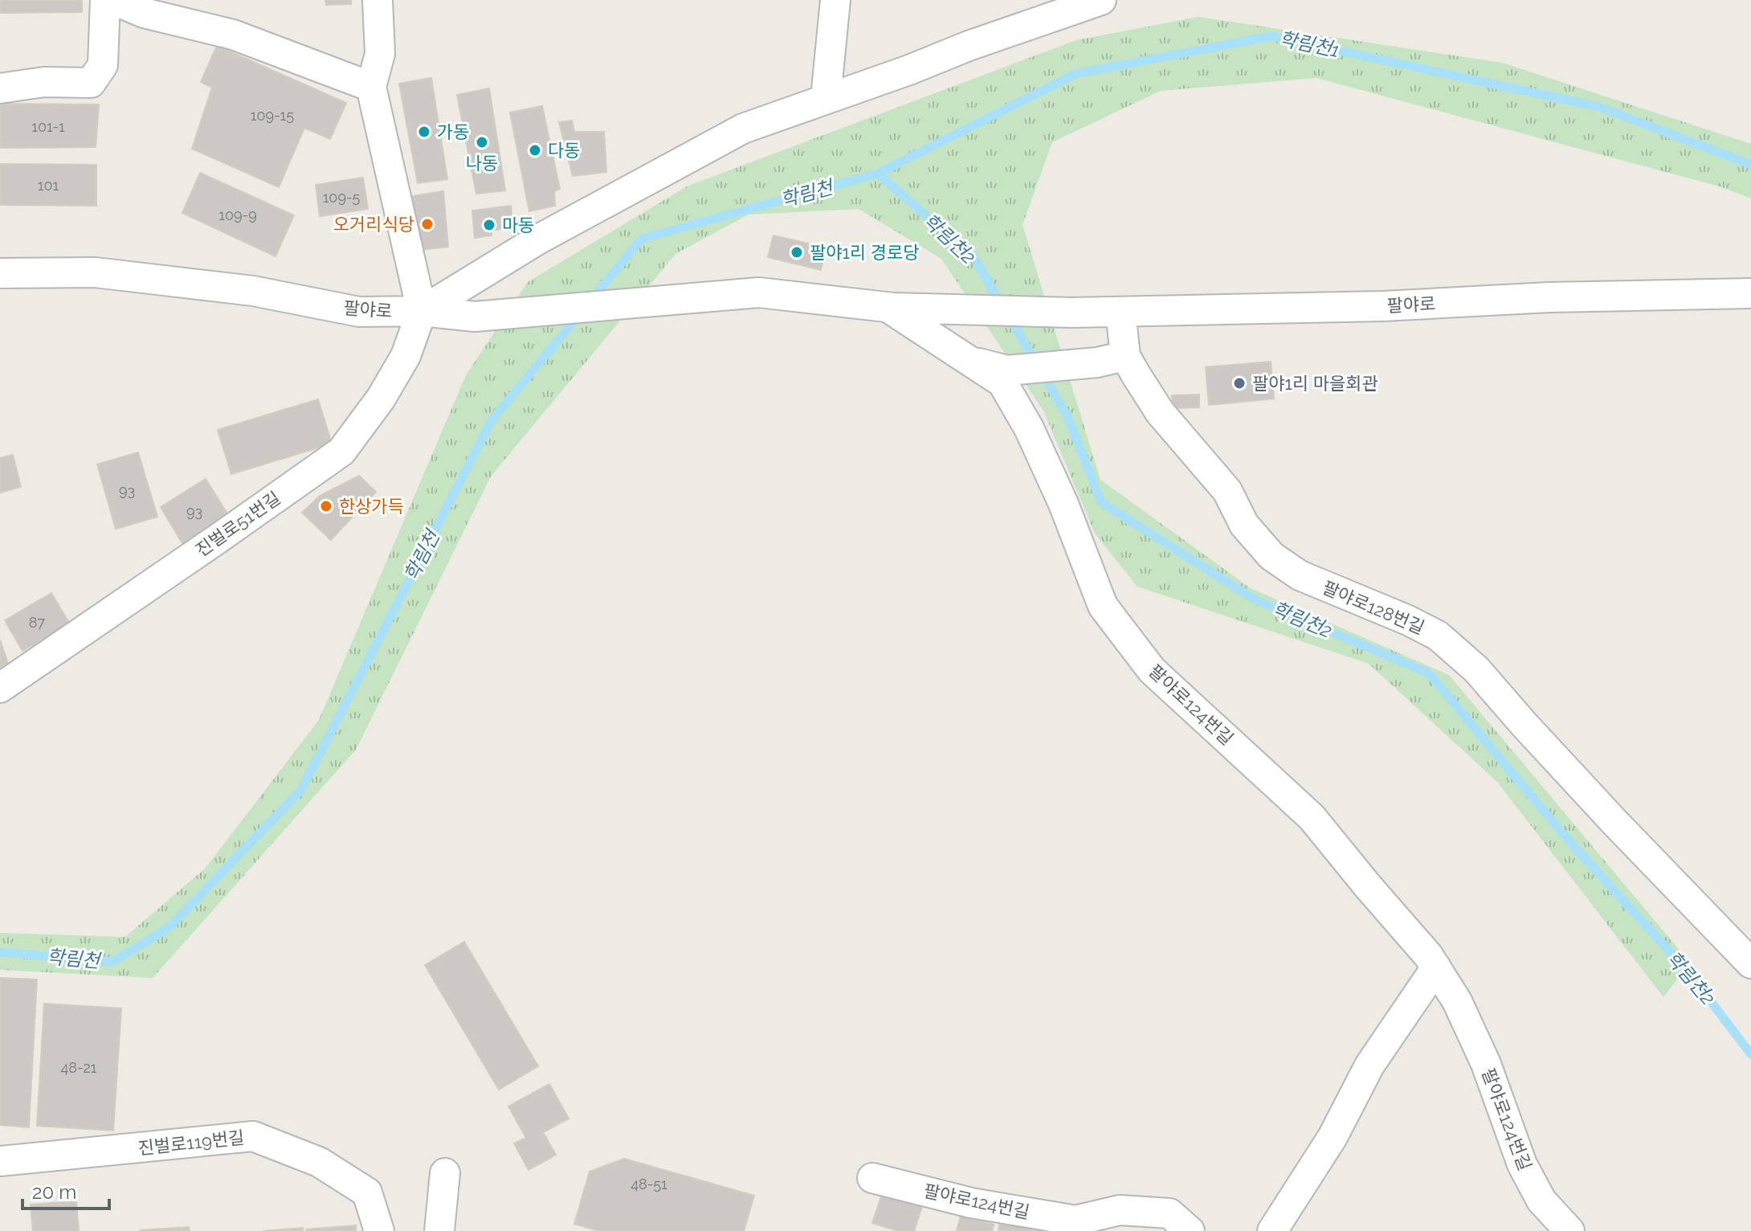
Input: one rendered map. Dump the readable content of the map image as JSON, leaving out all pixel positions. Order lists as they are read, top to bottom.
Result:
{
  "streets": {
    "street": [
      "팔야로",
      "진벌로51번길",
      "팔야로128번길",
      "팔야로124번길",
      "진벌로119번길"
    ]
  },
  "crossings": [
    ["팔야로", "진벌로51번길"],
    ["팔야로", "팔야로128번길"],
    ["팔야로", "팔야로124번길"]
  ],
  "water": ["학림천1", "학림천", "학림천2"],
  "places": [
    "가동",
    "나동",
    "다동",
    "오거리식당",
    "마동",
    "팔야1리 경로당",
    "팔야1리 마을회관",
    "한상가득"
  ],
  "house_numbers": [
    "109-15",
    "101-1",
    "101",
    "109-5",
    "109-9",
    "93",
    "93",
    "87",
    "48-21",
    "48-51"
  ],
  "scale_bar": "20 m"
}
